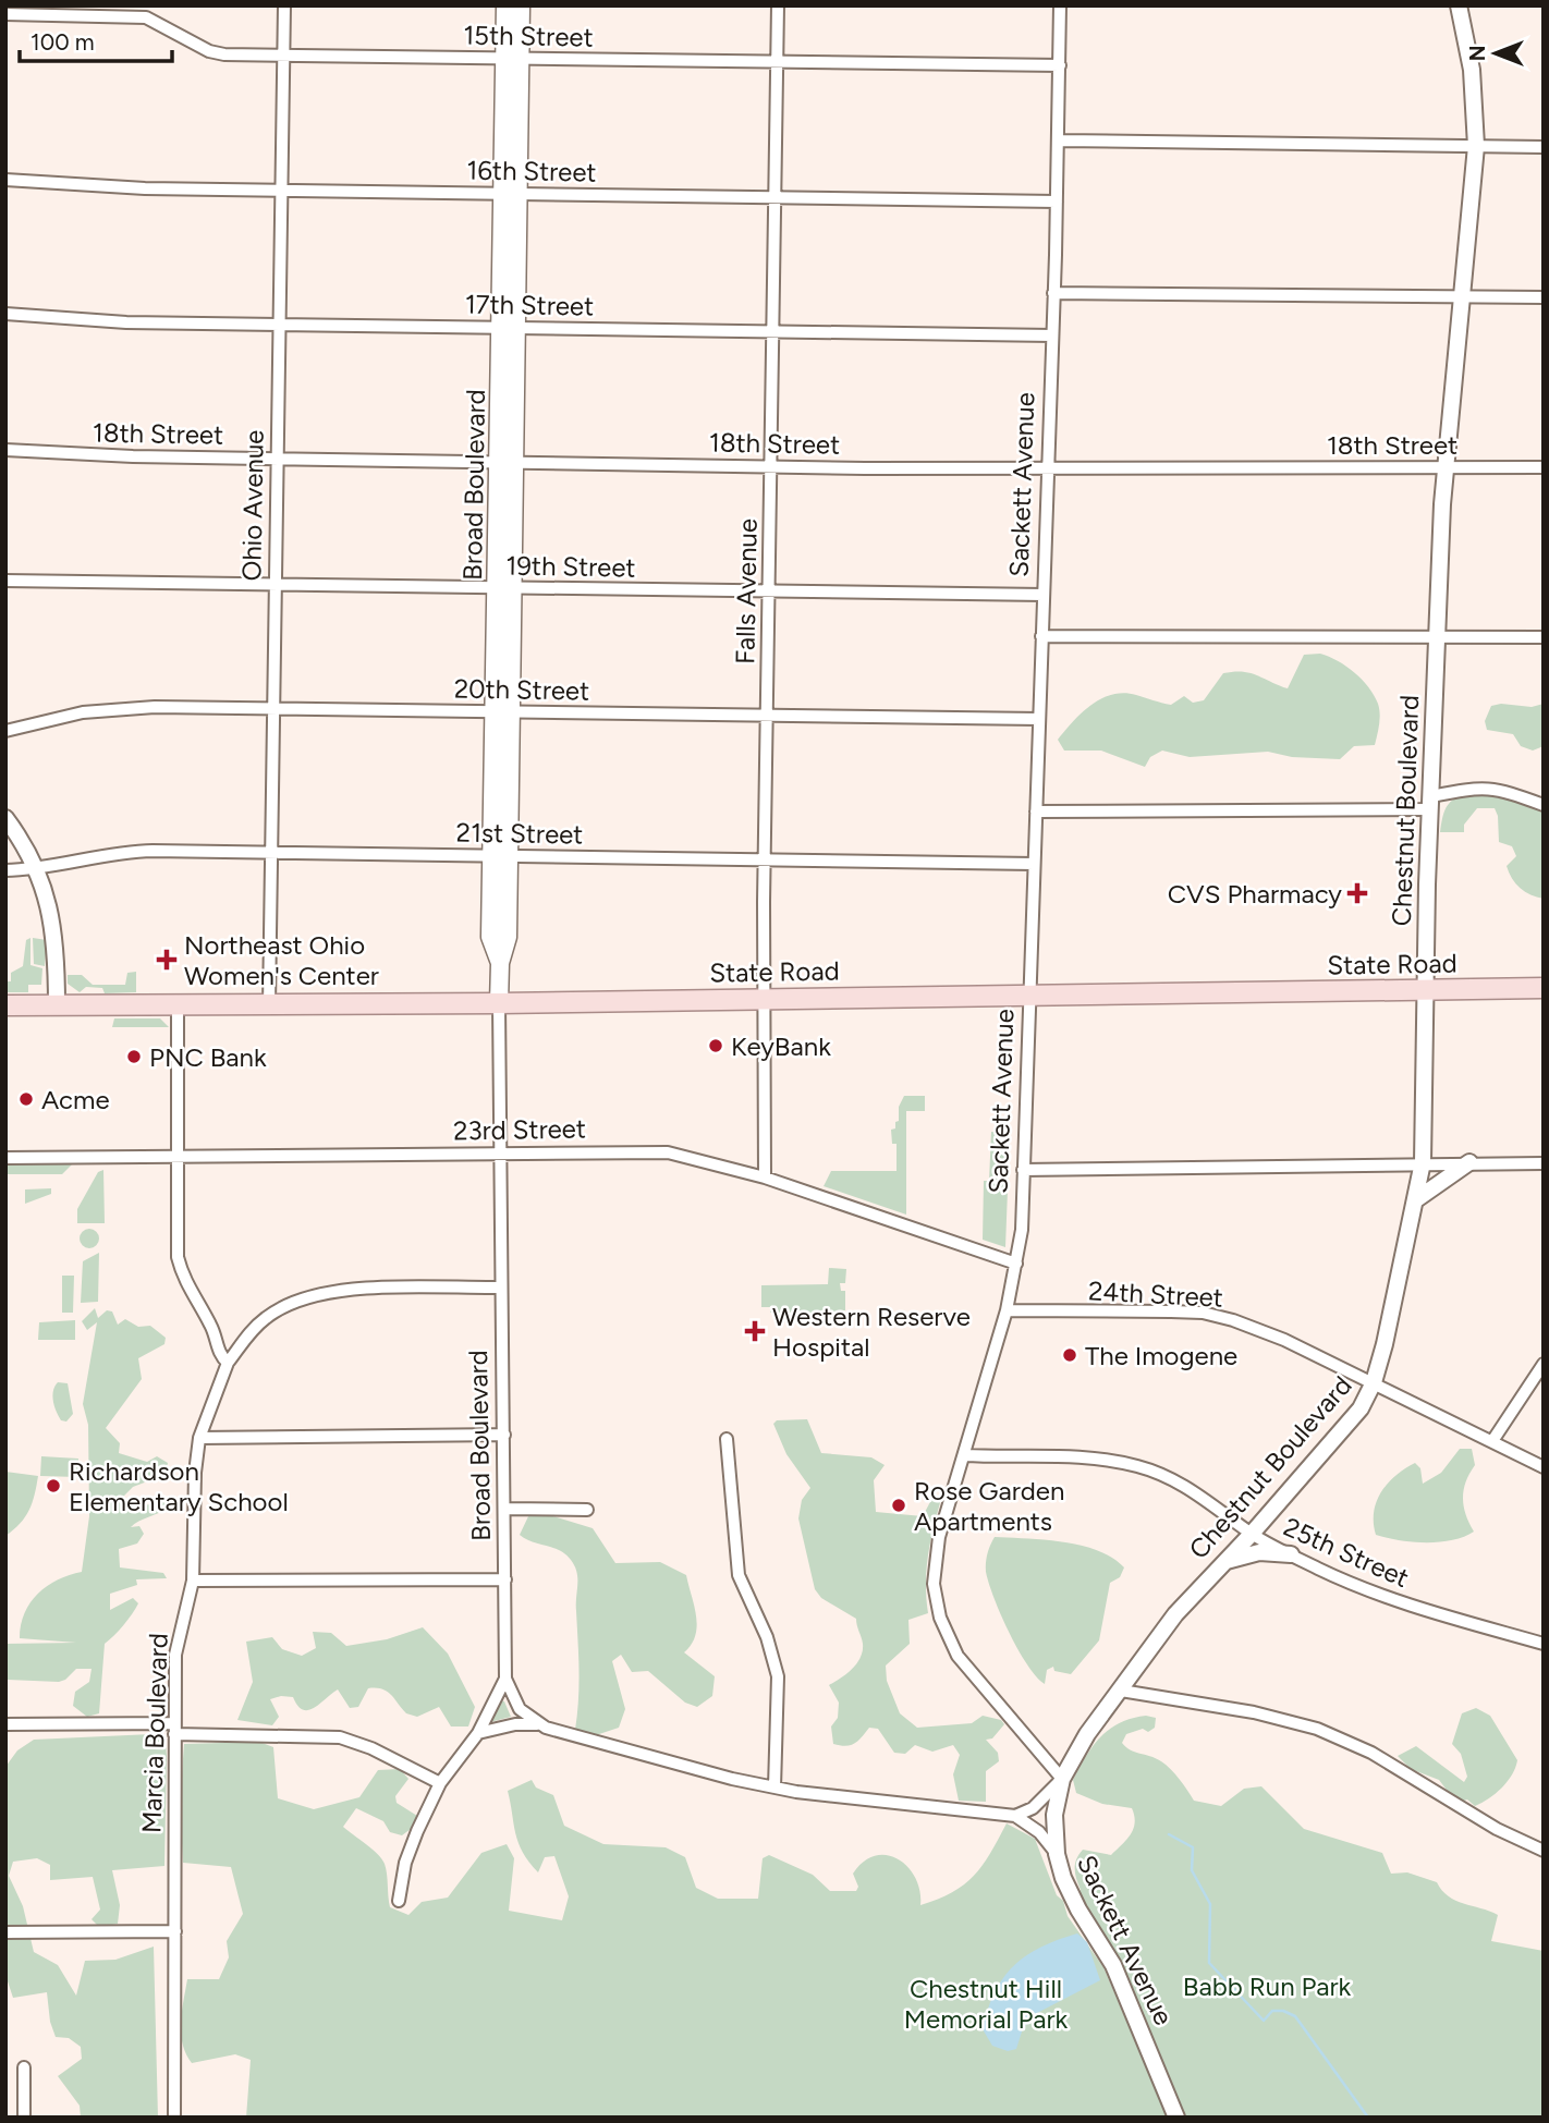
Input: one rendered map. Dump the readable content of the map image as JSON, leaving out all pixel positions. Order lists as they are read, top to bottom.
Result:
{
  "streets": {
    "main road": ["Broad Boulevard", "State Road"],
    "street": [
      "15th Street",
      "16th Street",
      "17th Street",
      "18th Street",
      "Sackett Avenue",
      "Ohio Avenue",
      "19th Street",
      "Falls Avenue",
      "20th Street",
      "Chestnut Boulevard",
      "21st Street",
      "23rd Street",
      "24th Street",
      "25th Street",
      "Marcia Boulevard"
    ]
  },
  "crossings": [
    ["15th Street", "Broad Boulevard"],
    ["15th Street", "Sackett Avenue"],
    ["15th Street", "Ohio Avenue"],
    ["15th Street", "Falls Avenue"],
    ["16th Street", "Broad Boulevard"],
    ["16th Street", "Sackett Avenue"],
    ["16th Street", "Ohio Avenue"],
    ["16th Street", "Falls Avenue"],
    ["17th Street", "Broad Boulevard"],
    ["17th Street", "Sackett Avenue"],
    ["17th Street", "Ohio Avenue"],
    ["17th Street", "Falls Avenue"],
    ["18th Street", "Broad Boulevard"],
    ["18th Street", "Sackett Avenue"],
    ["18th Street", "Ohio Avenue"],
    ["18th Street", "Falls Avenue"],
    ["18th Street", "Chestnut Boulevard"],
    ["Broad Boulevard", "19th Street"],
    ["Broad Boulevard", "20th Street"],
    ["Broad Boulevard", "21st Street"],
    ["Broad Boulevard", "State Road"],
    ["Broad Boulevard", "23rd Street"],
    ["Sackett Avenue", "19th Street"],
    ["Sackett Avenue", "20th Street"],
    ["Sackett Avenue", "Chestnut Boulevard"],
    ["Sackett Avenue", "21st Street"],
    ["Sackett Avenue", "State Road"],
    ["Sackett Avenue", "23rd Street"],
    ["Sackett Avenue", "24th Street"],
    ["Sackett Avenue", "25th Street"],
    ["Ohio Avenue", "19th Street"],
    ["Ohio Avenue", "20th Street"],
    ["Ohio Avenue", "21st Street"],
    ["Ohio Avenue", "State Road"],
    ["19th Street", "Falls Avenue"],
    ["Falls Avenue", "20th Street"],
    ["Falls Avenue", "21st Street"],
    ["Falls Avenue", "State Road"],
    ["Falls Avenue", "23rd Street"],
    ["Chestnut Boulevard", "State Road"],
    ["Chestnut Boulevard", "24th Street"],
    ["Chestnut Boulevard", "25th Street"]
  ],
  "parks": ["Babb Run Park", "Chestnut Hill Memorial Park"],
  "places": {
    "health": ["CVS Pharmacy", "Northeast Ohio Women's Center", "Western Reserve Hospital"],
    "other": [
      "KeyBank",
      "PNC Bank",
      "Acme",
      "The Imogene",
      "Richardson Elementary School",
      "Rose Garden Apartments"
    ]
  },
  "scale_bar": "100 m",
  "north": "left"
}
